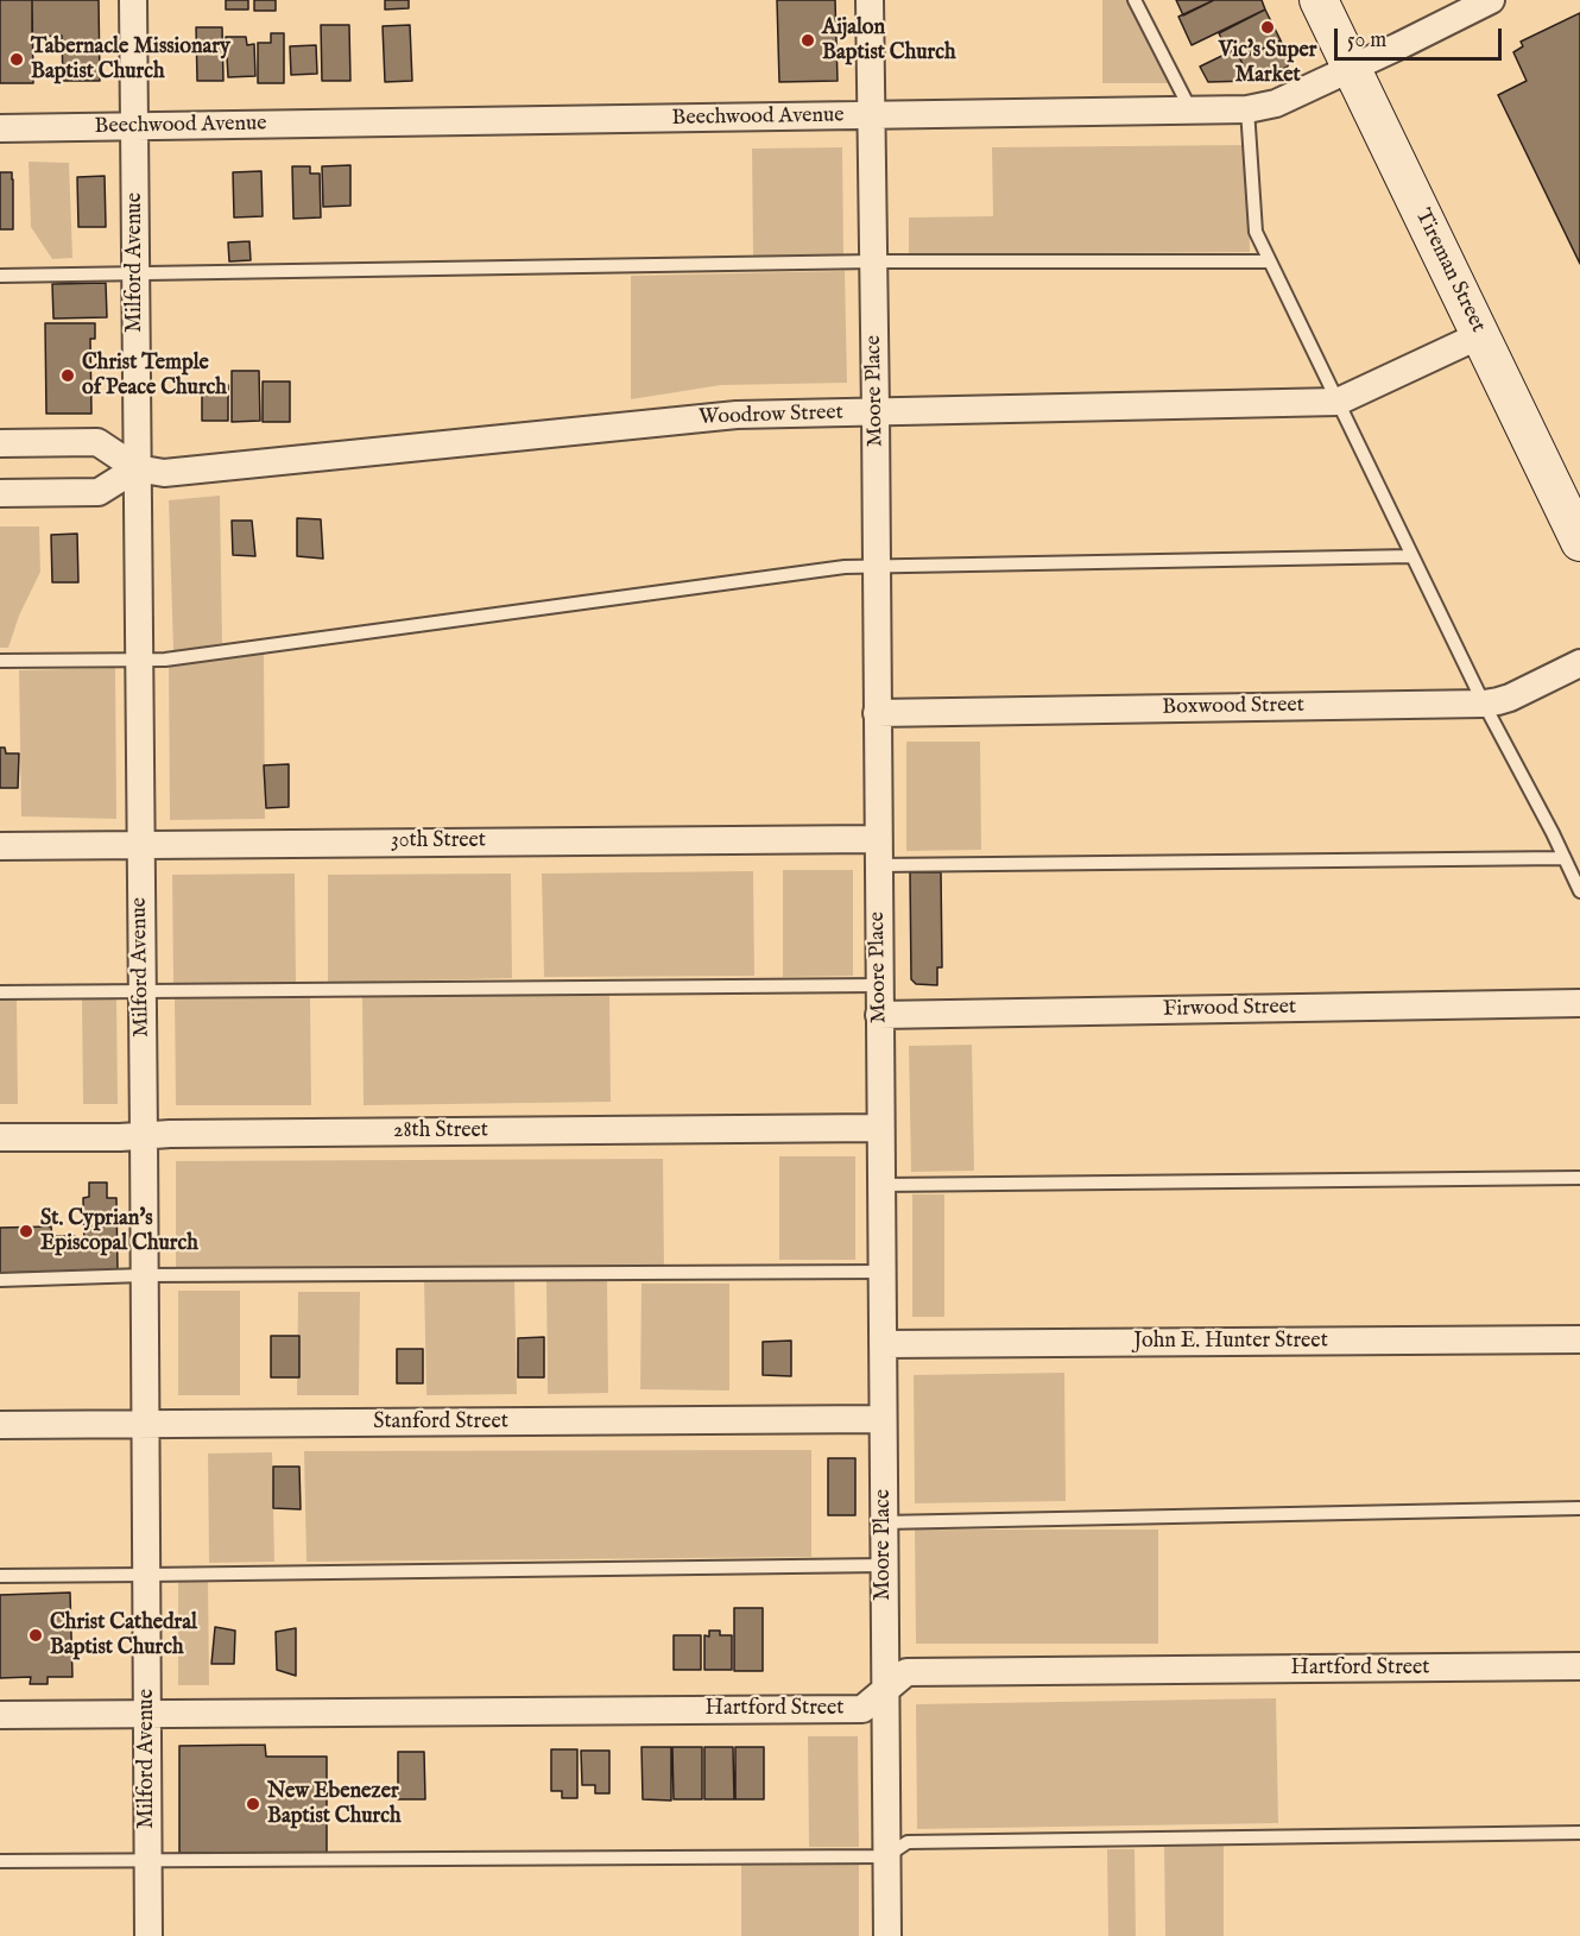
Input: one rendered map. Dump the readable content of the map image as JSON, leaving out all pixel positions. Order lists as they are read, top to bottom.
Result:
{
  "streets": {
    "street": [
      "Beechwood Avenue",
      "Milford Avenue",
      "Tireman Street",
      "Moore Place",
      "Woodrow Street",
      "Boxwood Street",
      "30th Street",
      "Firwood Street",
      "28th Street",
      "John E. Hunter Street",
      "Stanford Street",
      "Hartford Street"
    ]
  },
  "crossings": [
    ["Beechwood Avenue", "Milford Avenue"],
    ["Beechwood Avenue", "Tireman Street"],
    ["Beechwood Avenue", "Moore Place"],
    ["Milford Avenue", "Woodrow Street"],
    ["Milford Avenue", "30th Street"],
    ["Milford Avenue", "28th Street"],
    ["Milford Avenue", "Stanford Street"],
    ["Milford Avenue", "Hartford Street"],
    ["Tireman Street", "Woodrow Street"],
    ["Moore Place", "Woodrow Street"],
    ["Moore Place", "Boxwood Street"],
    ["Moore Place", "30th Street"],
    ["Moore Place", "Firwood Street"],
    ["Moore Place", "28th Street"],
    ["Moore Place", "John E. Hunter Street"],
    ["Moore Place", "Stanford Street"],
    ["Moore Place", "Hartford Street"]
  ],
  "places": [
    "Vic's Super Market",
    "Aijalon Baptist Church",
    "Tabernacle Missionary Baptist Church",
    "Christ Temple of Peace Church",
    "St. Cyprian's Episcopal Church",
    "Christ Cathedral Baptist Church",
    "New Ebenezer Baptist Church"
  ],
  "scale_bar": "50 m"
}
